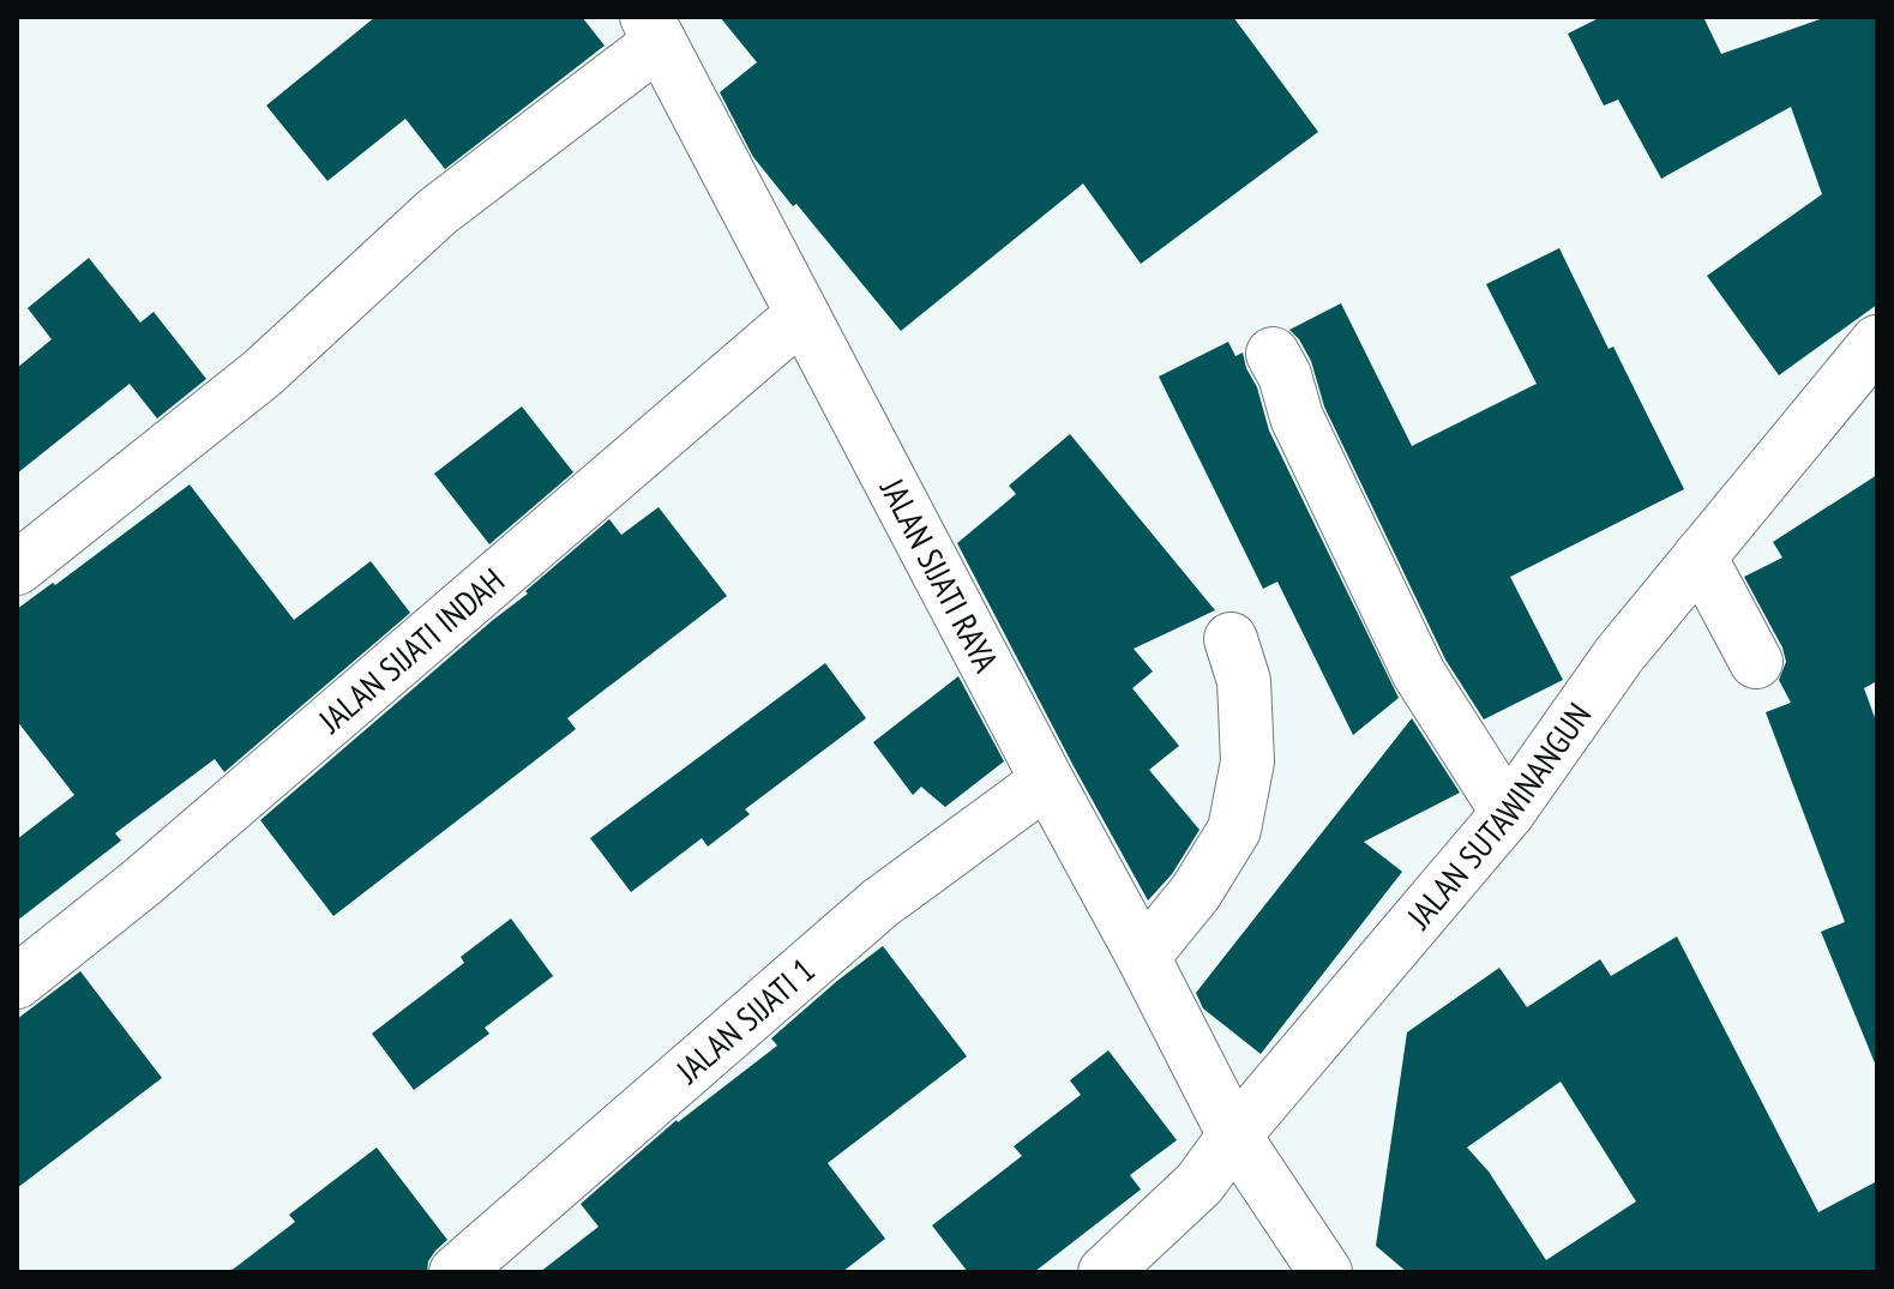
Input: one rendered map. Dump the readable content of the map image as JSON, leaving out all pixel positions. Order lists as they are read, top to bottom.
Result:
{
  "streets": {
    "street": [
      "JALAN SIJATI RAYA",
      "JALAN SIJATI INDAH",
      "JALAN SUTAWINANGUN",
      "JALAN SIJATI 1"
    ]
  },
  "crossings": [
    ["JALAN SIJATI RAYA", "JALAN SIJATI INDAH"],
    ["JALAN SIJATI RAYA", "JALAN SUTAWINANGUN"],
    ["JALAN SIJATI RAYA", "JALAN SIJATI 1"]
  ]
}
